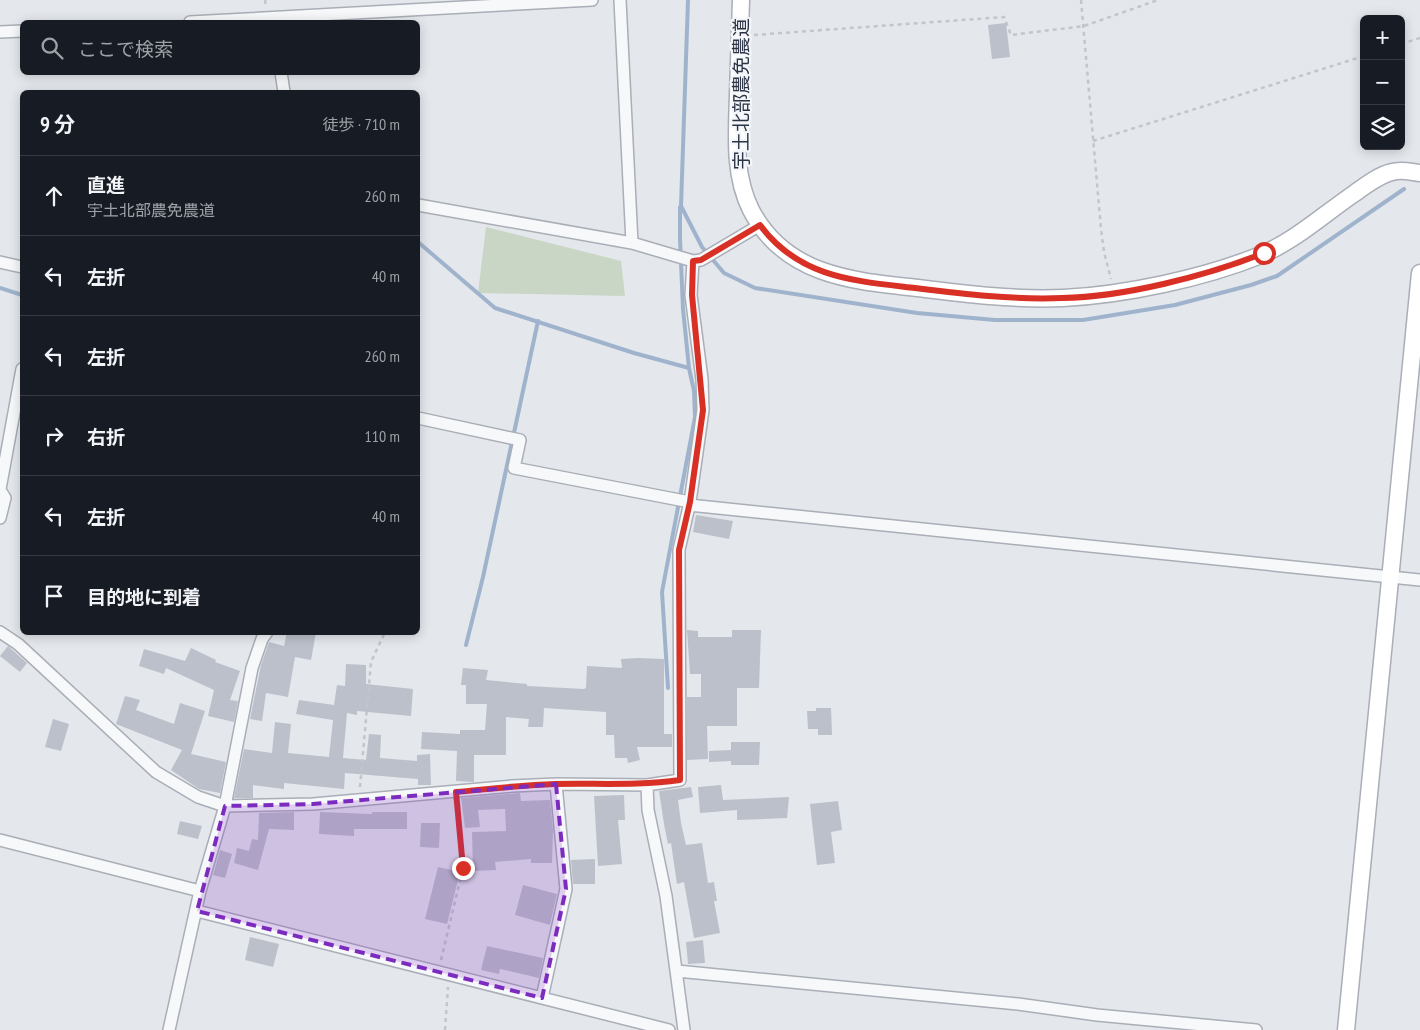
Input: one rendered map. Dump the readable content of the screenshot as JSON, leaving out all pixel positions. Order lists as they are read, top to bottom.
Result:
{
  "streets": {
    "street": ["宇土北部農免農道"]
  },
  "page": {
    "map_buttons": ["+", "−"],
    "search": "ここで検索",
    "heading": ["9 分", "徒歩 · 710 m"],
    "list": [
      ["直進", "宇土北部農免農道", "260 m"],
      ["左折", "40 m"],
      ["左折", "260 m"],
      ["右折", "110 m"],
      ["左折", "40 m"],
      "目的地に到着"
    ]
  }
}
